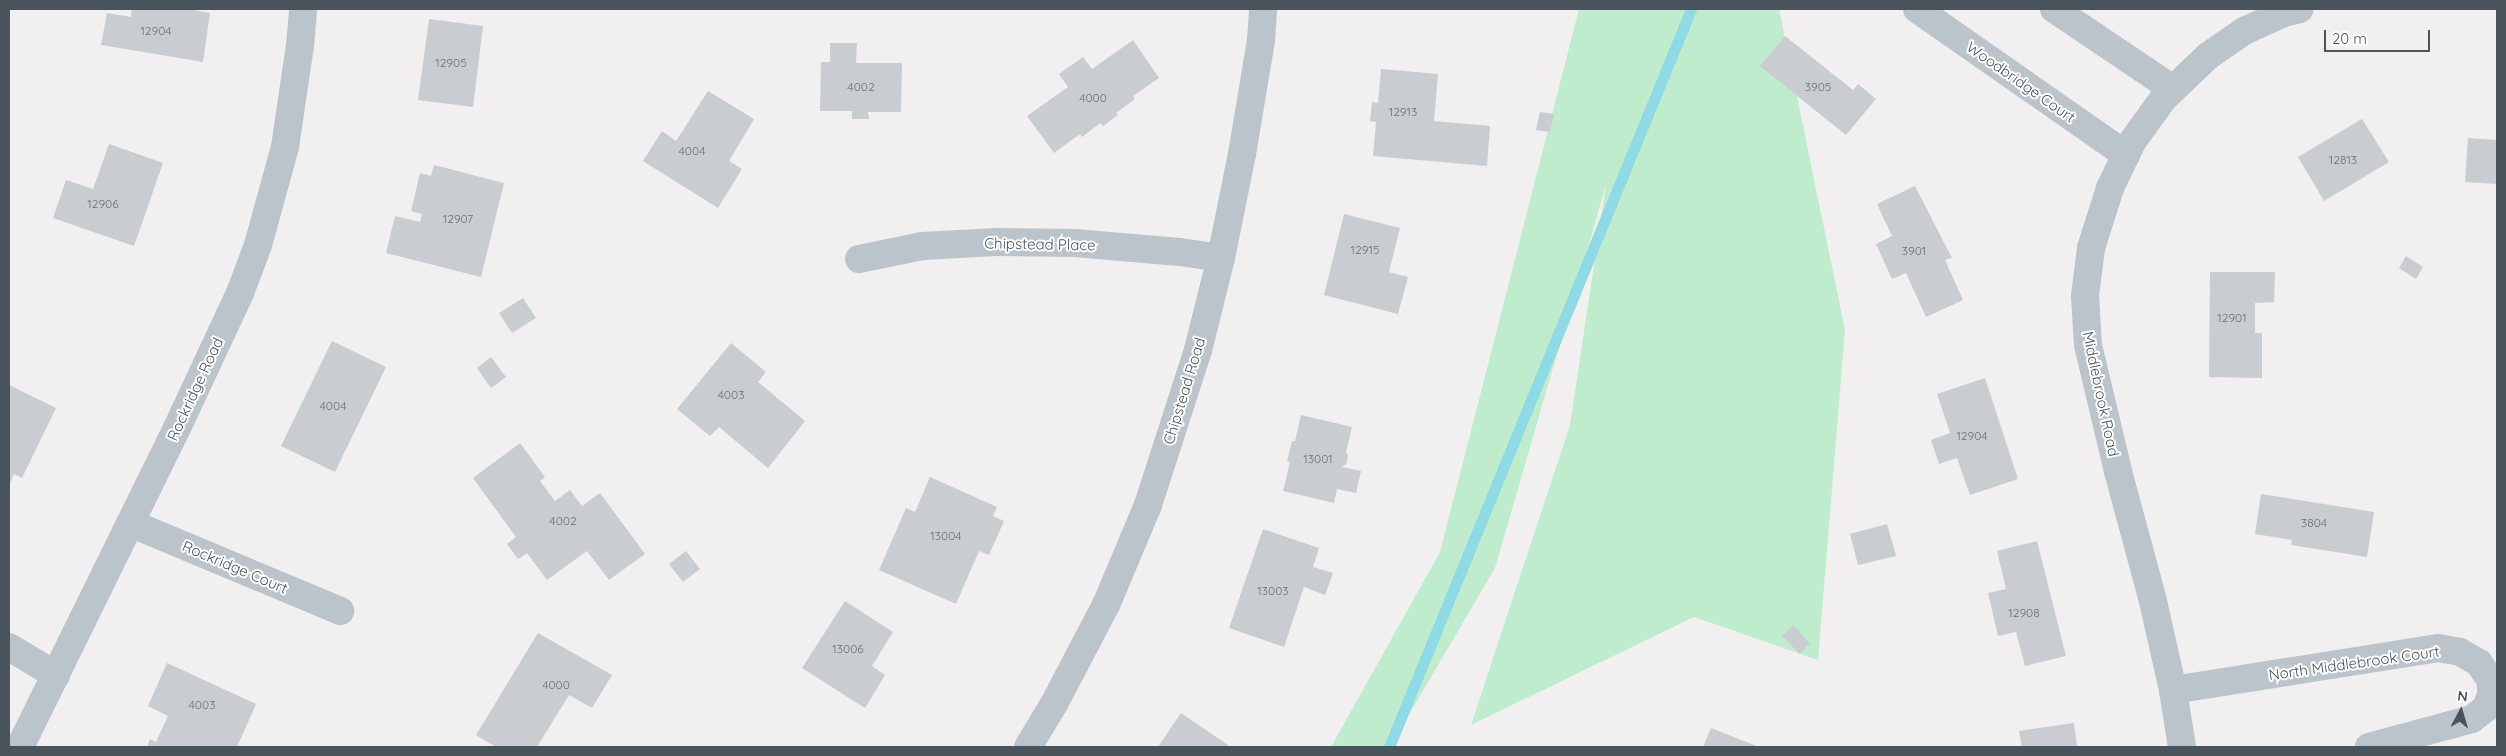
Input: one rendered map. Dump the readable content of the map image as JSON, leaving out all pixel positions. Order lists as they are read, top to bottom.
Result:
{
  "streets": {
    "street": [
      "Woodbridge Court",
      "Chipstead Place",
      "Rockridge Road",
      "Chipstead Road",
      "Middlebrook Road",
      "Rockridge Court",
      "North Middlebrook Court"
    ]
  },
  "crossings": [
    ["Woodbridge Court", "Middlebrook Road"],
    ["Chipstead Place", "Chipstead Road"],
    ["Rockridge Road", "Rockridge Court"],
    ["Middlebrook Road", "North Middlebrook Court"]
  ],
  "house_numbers": [
    "12904",
    "12905",
    "4002",
    "3905",
    "4000",
    "12913",
    "4004",
    "12813",
    "12906",
    "12907",
    "12915",
    "3901",
    "12901",
    "4003",
    "4004",
    "12904",
    "13001",
    "4002",
    "3804",
    "13004",
    "13003",
    "12908",
    "13006",
    "4000",
    "4003"
  ],
  "scale_bar": "20 m",
  "north": "top"
}
